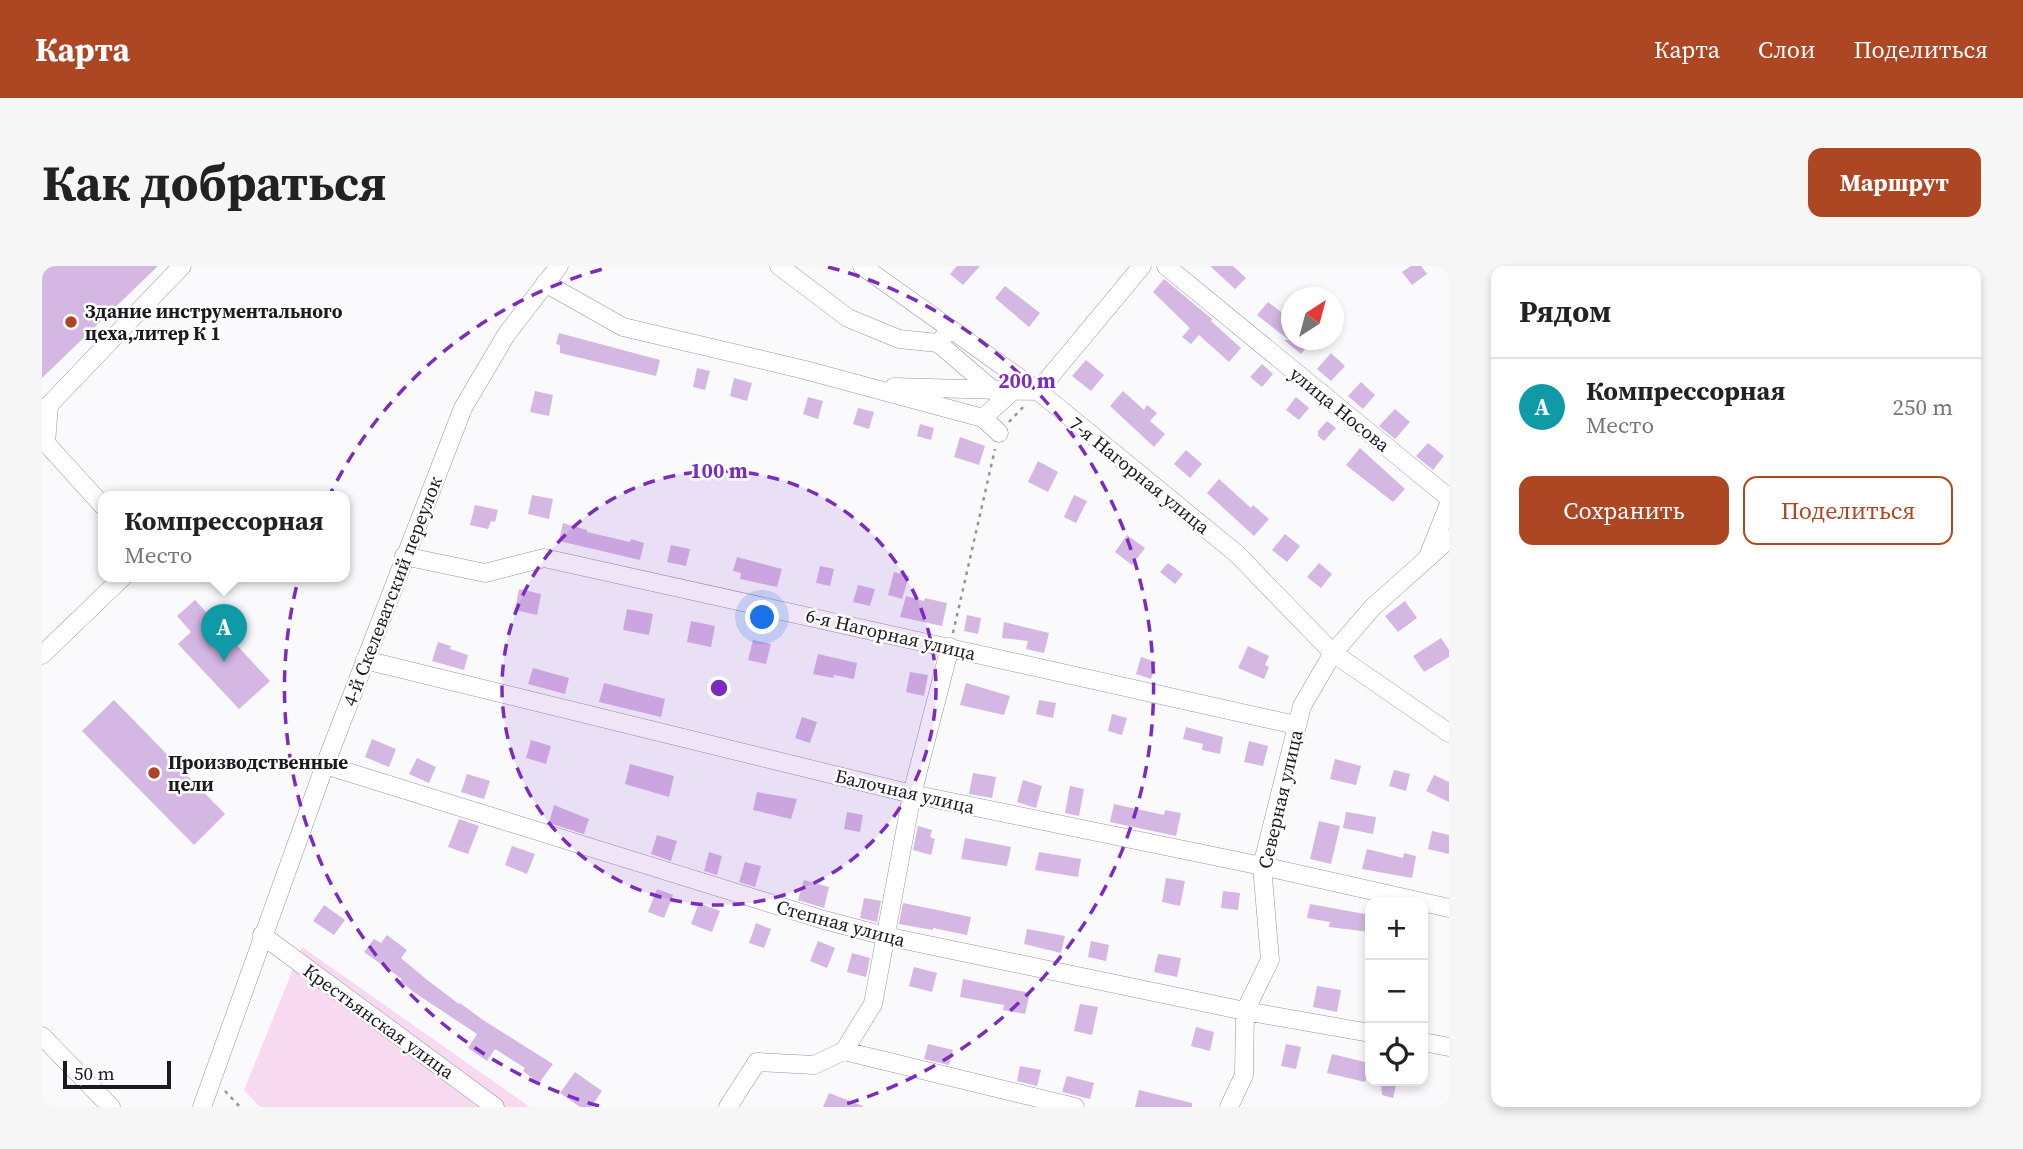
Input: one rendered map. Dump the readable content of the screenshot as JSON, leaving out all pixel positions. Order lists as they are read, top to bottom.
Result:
{
  "streets": {
    "street": [
      "улица Носова",
      "7-я Нагорная улица",
      "4-й Скелеватский переулок",
      "6-я Нагорная улица",
      "Балочная улица",
      "Северная улица",
      "Степная улица",
      "Крестьянская улица"
    ]
  },
  "crossings": [
    ["7-я Нагорная улица", "Северная улица"],
    ["4-й Скелеватский переулок", "6-я Нагорная улица"],
    ["4-й Скелеватский переулок", "Балочная улица"],
    ["4-й Скелеватский переулок", "Степная улица"],
    ["4-й Скелеватский переулок", "Крестьянская улица"],
    ["6-я Нагорная улица", "Северная улица"],
    ["Балочная улица", "Северная улица"],
    ["Северная улица", "Степная улица"]
  ],
  "places": ["Здание инструментального цеха,литер К 1", "Производственные цели"],
  "scale_bar": "50 m",
  "north": "top right",
  "page": {
    "header": "Карта",
    "nav": ["Карта", "Слои", "Поделиться"],
    "buttons": [
      "Маршрут",
      ["Сохранить", "Поделиться"]
    ],
    "title": "Как добраться",
    "heading": "Рядом",
    "list": [
      {
        "mark": "A",
        "name": "Компрессорная",
        "note": "Место",
        "value": "250 m"
      }
    ],
    "popup": ["Компрессорная", "Место"],
    "pins": "A",
    "map_buttons": ["+", "−"],
    "scale": "50 m"
  },
  "rings": ["200 m", "100 m"]
}
